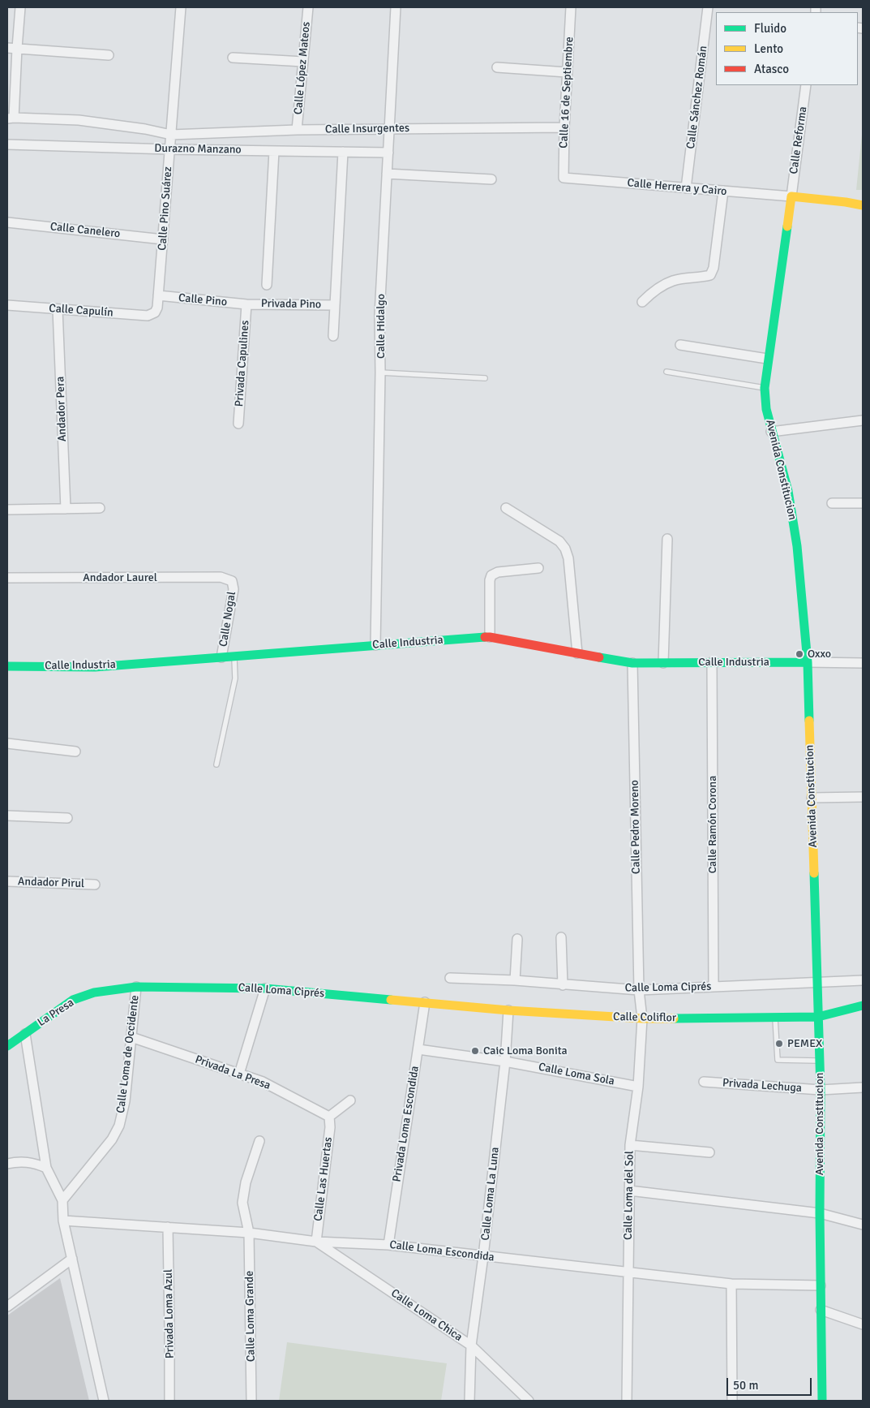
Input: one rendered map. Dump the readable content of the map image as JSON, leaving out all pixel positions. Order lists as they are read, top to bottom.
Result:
{
  "streets": {
    "street": [
      "Calle López Mateos",
      "Calle 16 de Septiembre",
      "Calle Sánchez Román",
      "Calle Insurgentes",
      "Calle Reforma",
      "Durazno Manzano",
      "Calle Herrera y Cairo",
      "Calle Pino Suárez",
      "Calle Canelero",
      "Calle Pino",
      "Privada Pino",
      "Calle Capulín",
      "Calle Hidalgo",
      "Privada Capulines",
      "Andador Pera",
      "Avenida Constitucion",
      "Andador Laurel",
      "Calle Nogal",
      "Calle Industria",
      "Calle Ramón Corona",
      "Calle Pedro Moreno",
      "Andador Pirul",
      "Calle Loma Ciprés",
      "La Presa",
      "Calle Coliflor",
      "Calle Loma de Occidente",
      "Privada La Presa",
      "Calle Loma Sola",
      "Privada Lechuga",
      "Privada Loma Escondida",
      "Calle Las Huertas",
      "Calle Loma La Luna",
      "Calle Loma del Sol",
      "Calle Loma Escondida",
      "Privada Loma Azul",
      "Calle Loma Chica",
      "Calle Loma Grande"
    ]
  },
  "crossings": [
    ["Calle López Mateos", "Calle Insurgentes"],
    ["Calle 16 de Septiembre", "Calle Insurgentes"],
    ["Calle 16 de Septiembre", "Calle Herrera y Cairo"],
    ["Calle Sánchez Román", "Calle Herrera y Cairo"],
    ["Calle Insurgentes", "Calle Pino Suárez"],
    ["Calle Insurgentes", "Calle Hidalgo"],
    ["Calle Reforma", "Calle Herrera y Cairo"],
    ["Calle Reforma", "Avenida Constitucion"],
    ["Durazno Manzano", "Calle Pino Suárez"],
    ["Durazno Manzano", "Calle Hidalgo"],
    ["Calle Herrera y Cairo", "Avenida Constitucion"],
    ["Calle Pino Suárez", "Calle Canelero"],
    ["Calle Pino Suárez", "Calle Pino"],
    ["Calle Pino Suárez", "Calle Capulín"],
    ["Calle Pino", "Privada Pino"],
    ["Calle Pino", "Privada Capulines"],
    ["Privada Pino", "Privada Capulines"],
    ["Calle Capulín", "Andador Pera"],
    ["Calle Hidalgo", "Calle Industria"],
    ["Avenida Constitucion", "Calle Industria"],
    ["Avenida Constitucion", "Calle Loma Ciprés"],
    ["Avenida Constitucion", "Calle Coliflor"],
    ["Avenida Constitucion", "Privada Lechuga"],
    ["Avenida Constitucion", "Calle Loma Escondida"],
    ["Andador Laurel", "Calle Nogal"],
    ["Calle Nogal", "Calle Industria"],
    ["Calle Industria", "Calle Ramón Corona"],
    ["Calle Industria", "Calle Pedro Moreno"],
    ["Calle Ramón Corona", "Calle Loma Ciprés"],
    ["Calle Pedro Moreno", "Calle Loma Ciprés"],
    ["Calle Pedro Moreno", "Calle Loma del Sol"],
    ["Calle Loma Ciprés", "La Presa"],
    ["Calle Loma Ciprés", "Calle Coliflor"],
    ["Calle Loma Ciprés", "Calle Loma de Occidente"],
    ["Calle Loma Ciprés", "Privada Loma Escondida"],
    ["Calle Loma Ciprés", "Calle Loma del Sol"],
    ["La Presa", "Calle Loma de Occidente"],
    ["Calle Coliflor", "Privada Loma Escondida"],
    ["Calle Coliflor", "Calle Loma La Luna"],
    ["Calle Coliflor", "Calle Loma del Sol"],
    ["Calle Loma de Occidente", "Privada La Presa"],
    ["Privada La Presa", "Calle Las Huertas"],
    ["Calle Loma Sola", "Privada Loma Escondida"],
    ["Calle Loma Sola", "Calle Loma La Luna"],
    ["Calle Loma Sola", "Calle Loma del Sol"],
    ["Privada Loma Escondida", "Calle Loma Escondida"],
    ["Calle Las Huertas", "Calle Loma Escondida"],
    ["Calle Las Huertas", "Calle Loma Chica"],
    ["Calle Loma La Luna", "Calle Loma Escondida"],
    ["Calle Loma La Luna", "Calle Loma Chica"],
    ["Calle Loma del Sol", "Calle Loma Escondida"],
    ["Calle Loma Escondida", "Privada Loma Azul"],
    ["Calle Loma Escondida", "Calle Loma Chica"],
    ["Calle Loma Escondida", "Calle Loma Grande"]
  ],
  "places": ["Oxxo", "PEMEX", "Caic Loma Bonita"],
  "legend": ["Fluido", "Lento", "Atasco"],
  "scale_bar": "50 m"
}
